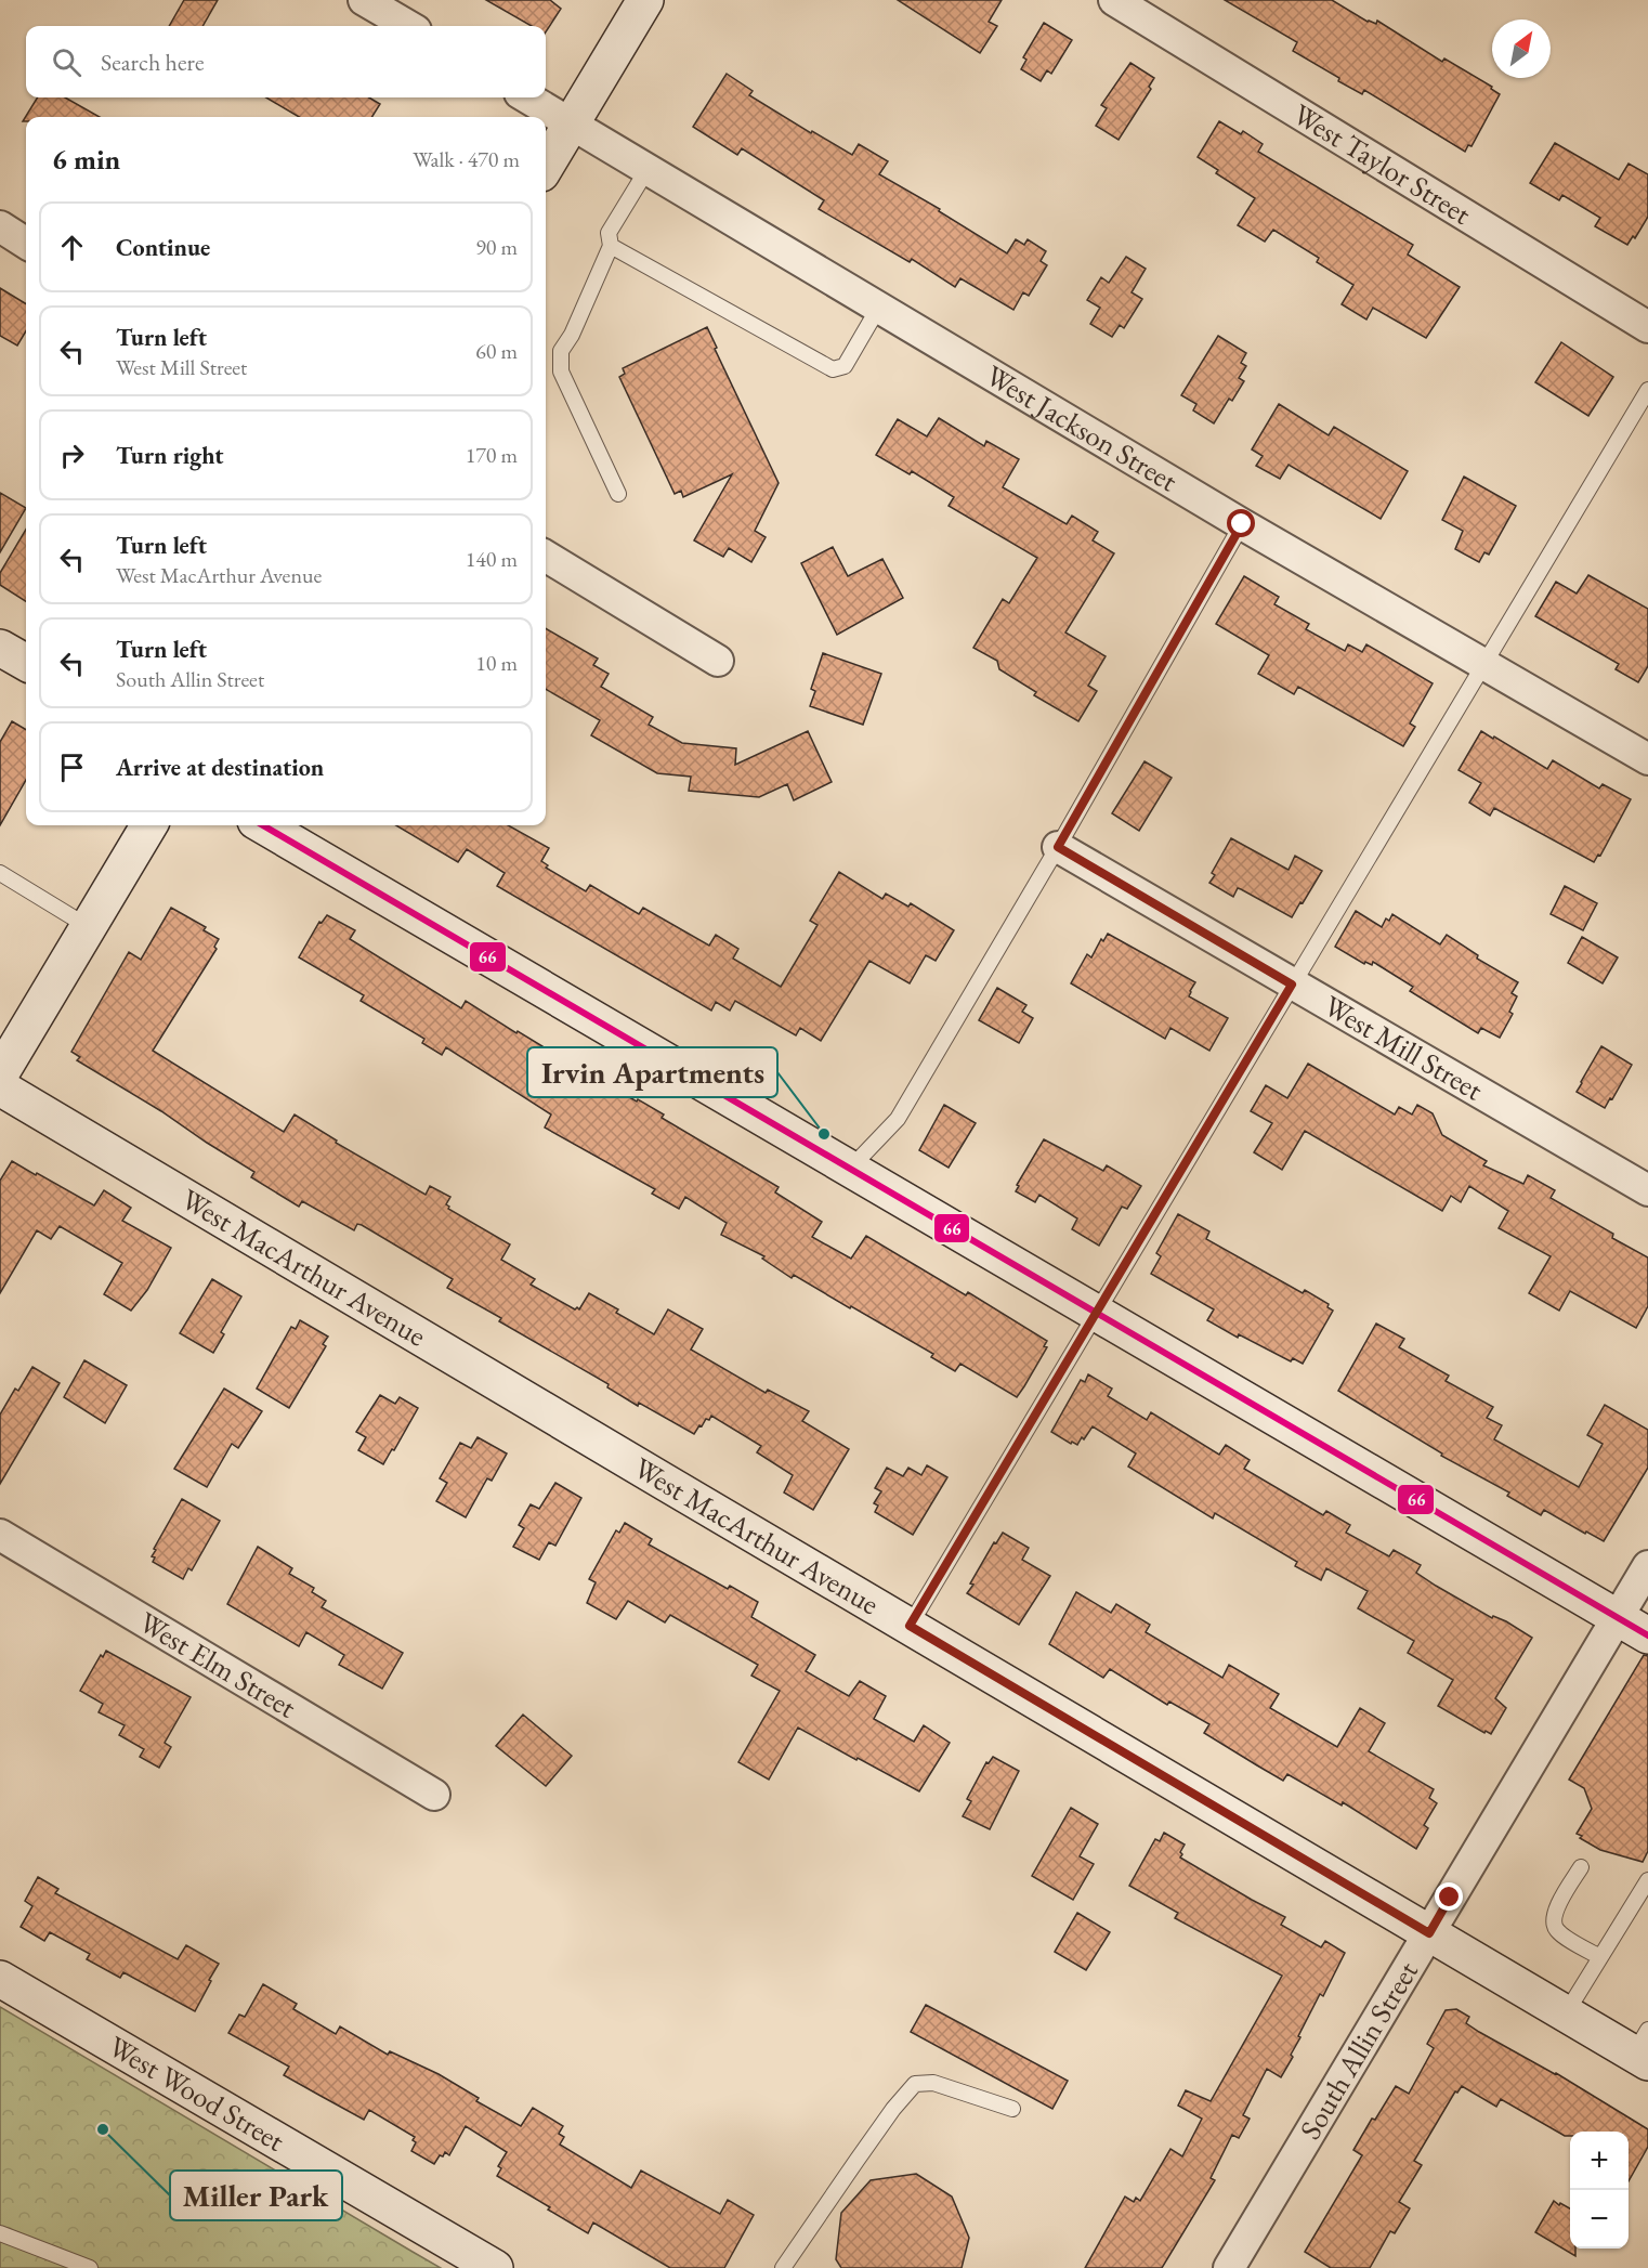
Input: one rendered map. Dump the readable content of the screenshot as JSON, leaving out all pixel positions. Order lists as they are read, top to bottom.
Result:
{
  "streets": {
    "main road": ["West MacArthur Avenue", "West Wood Street"],
    "street": [
      "West Taylor Street",
      "West Jackson Street",
      "West Mill Street",
      "West Elm Street",
      "South Allin Street"
    ]
  },
  "crossings": [
    ["West MacArthur Avenue", "South Allin Street"]
  ],
  "places": ["Irvin Apartments", "Miller Park"],
  "lines": ["transit line 66"],
  "north": "top right",
  "page": {
    "search": "Search here",
    "heading": ["6 min", "Walk · 470 m"],
    "list": [
      ["Continue", "90 m"],
      ["Turn left", "West Mill Street", "60 m"],
      ["Turn right", "170 m"],
      ["Turn left", "West MacArthur Avenue", "140 m"],
      ["Turn left", "South Allin Street", "10 m"],
      "Arrive at destination"
    ],
    "map_buttons": ["+", "−"]
  }
}
